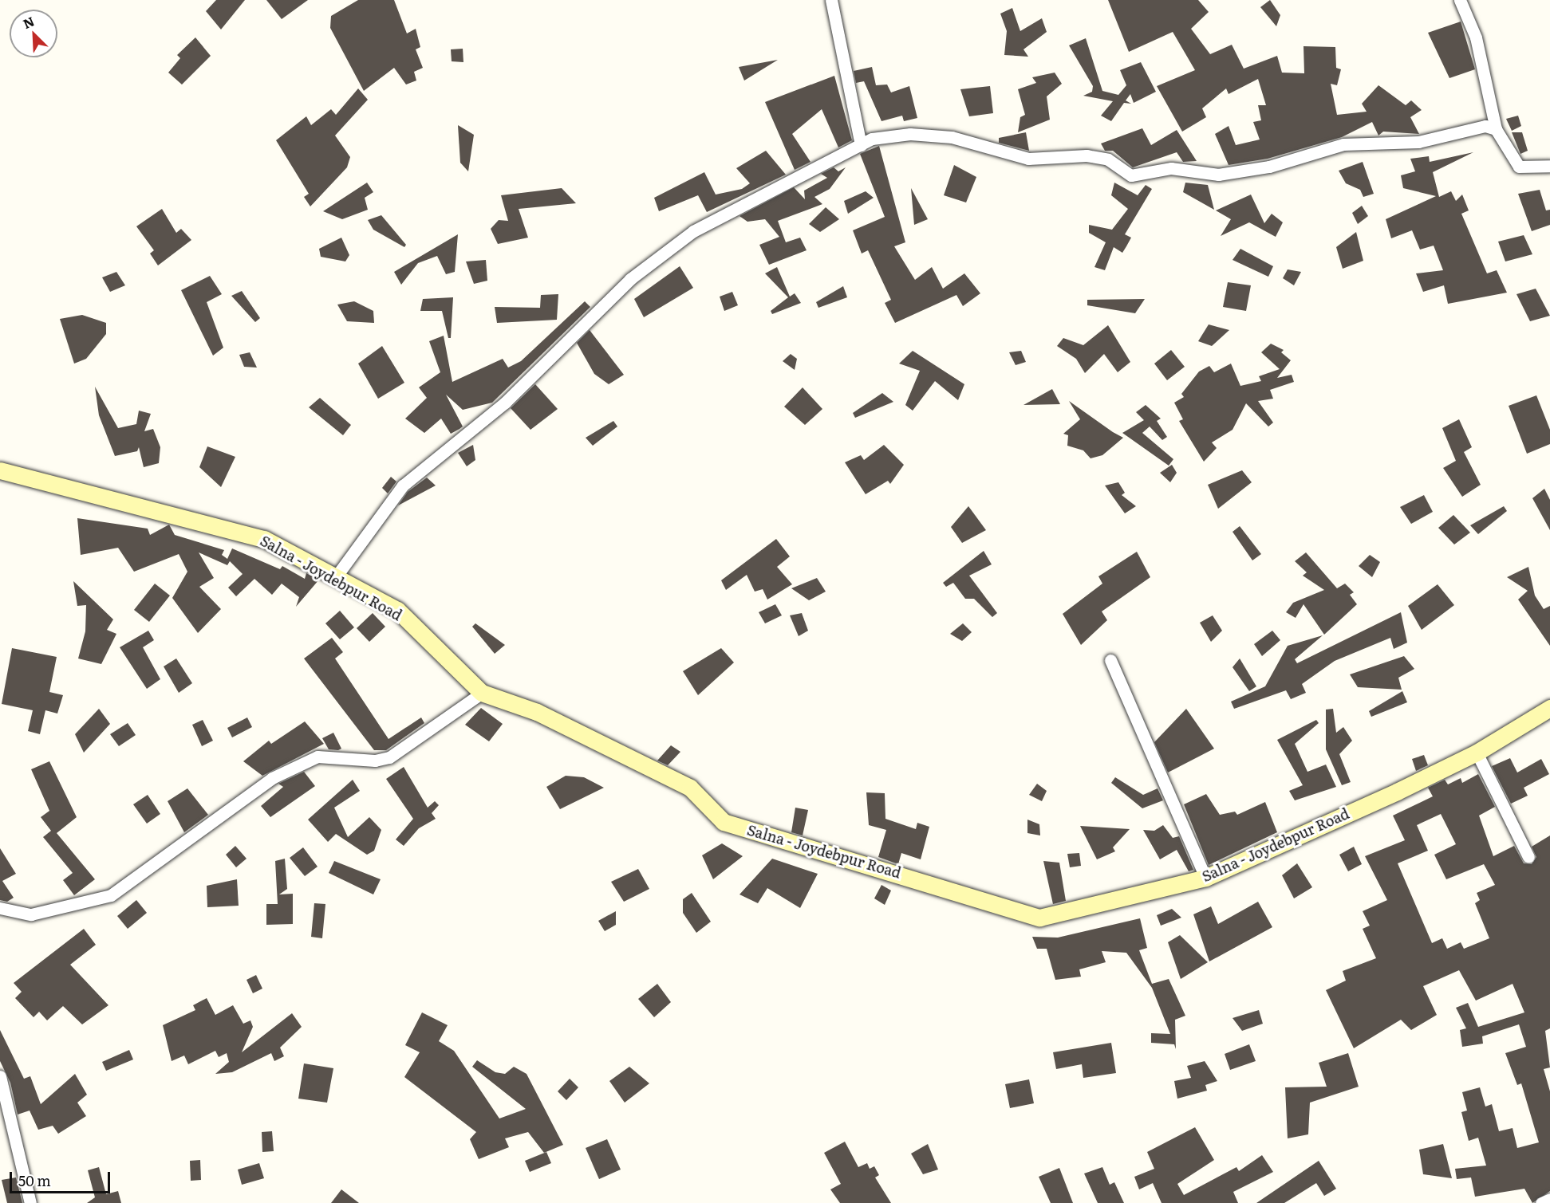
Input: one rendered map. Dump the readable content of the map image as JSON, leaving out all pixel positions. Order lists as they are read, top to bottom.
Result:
{
  "streets": {
    "main road": ["Salna - Joydebpur Road"]
  },
  "scale_bar": "50 m",
  "north": "top left"
}
